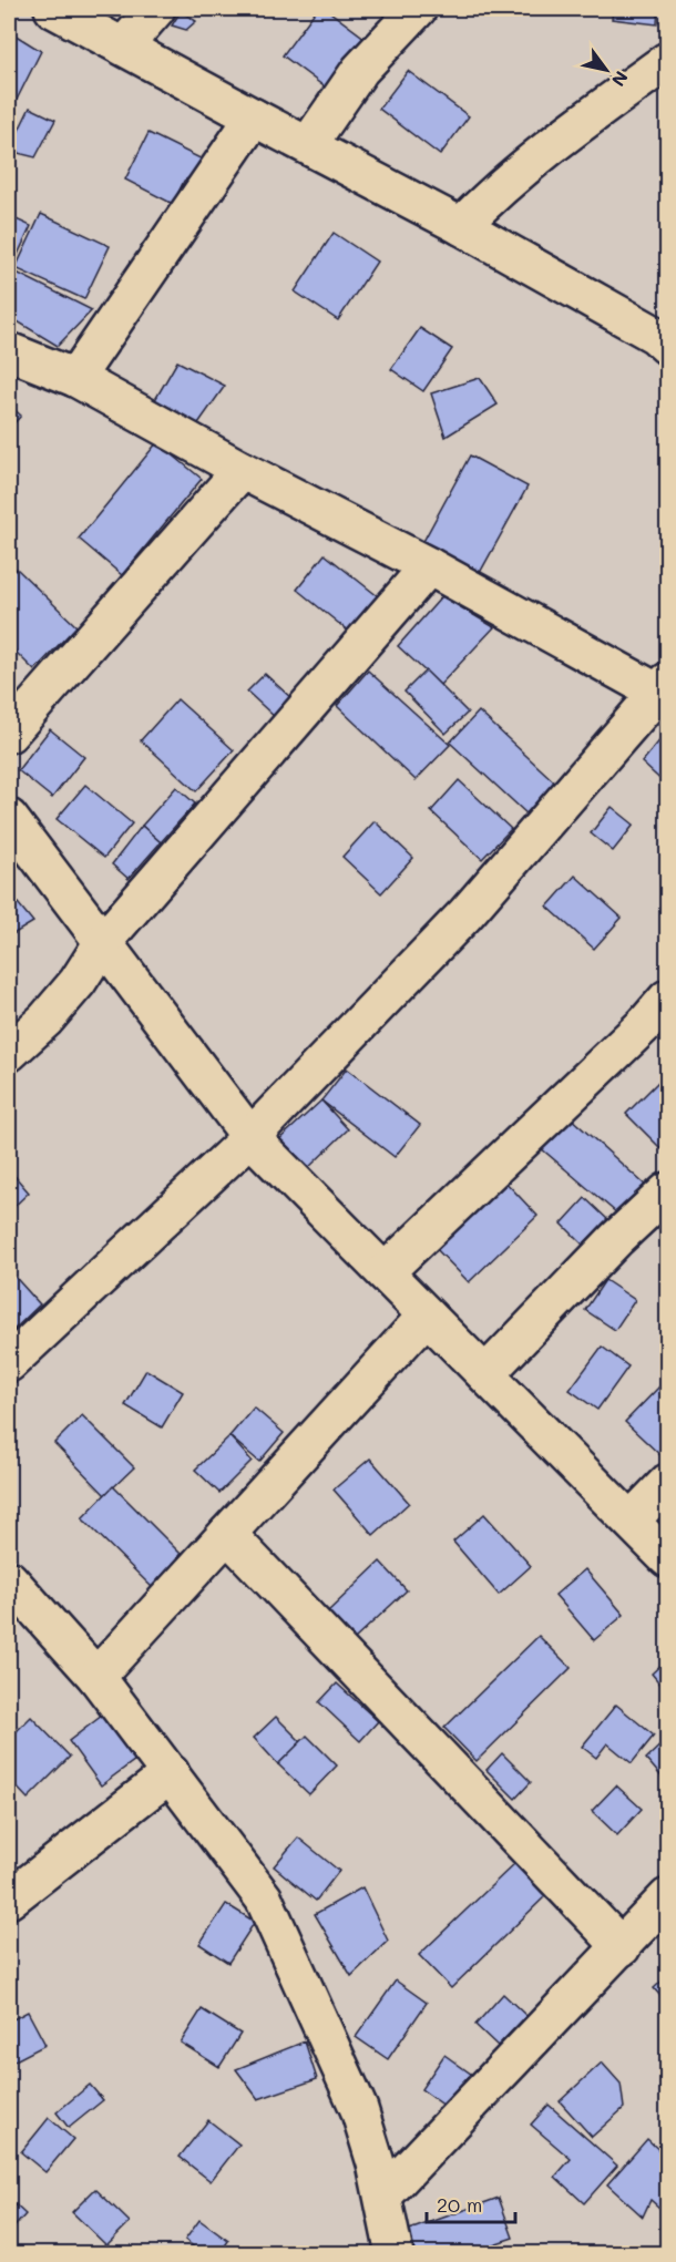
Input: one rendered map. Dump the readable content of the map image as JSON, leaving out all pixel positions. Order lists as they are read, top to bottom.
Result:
{
  "scale_bar": "20 m",
  "north": "bottom right"
}
